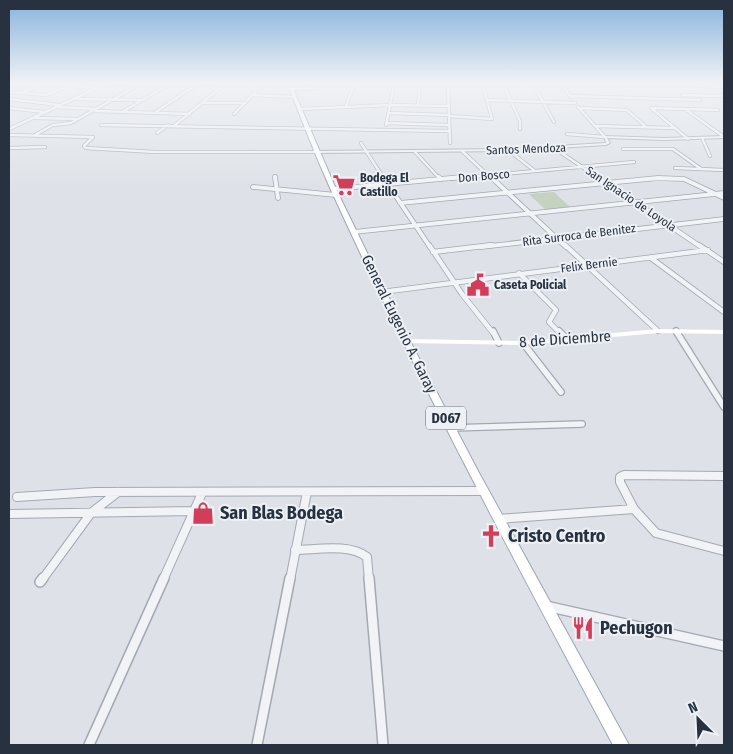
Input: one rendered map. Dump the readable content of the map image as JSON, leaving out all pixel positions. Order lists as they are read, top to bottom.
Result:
{
  "streets": {
    "main road": ["General Eugenio A. Garay", "8 de Diciembre", "D067"],
    "street": [
      "Santos Mendoza",
      "Don Bosco",
      "San Ignacio de Loyola",
      "Rita Surroca de Benitez",
      "Felix Bernie"
    ]
  },
  "crossings": [
    ["Santos Mendoza", "San Ignacio de Loyola"],
    ["Santos Mendoza", "General Eugenio A. Garay"],
    ["Don Bosco", "San Ignacio de Loyola"],
    ["Don Bosco", "General Eugenio A. Garay"],
    ["San Ignacio de Loyola", "Rita Surroca de Benitez"],
    ["San Ignacio de Loyola", "Felix Bernie"],
    ["Felix Bernie", "General Eugenio A. Garay"],
    ["General Eugenio A. Garay", "8 de Diciembre"]
  ],
  "places": {
    "supermarket": ["Bodega El Castillo"],
    "public building": ["Caseta Policial"],
    "shop": ["San Blas Bodega"],
    "church": ["Cristo Centro"],
    "restaurant": ["Pechugon"]
  },
  "north": "top left"
}
